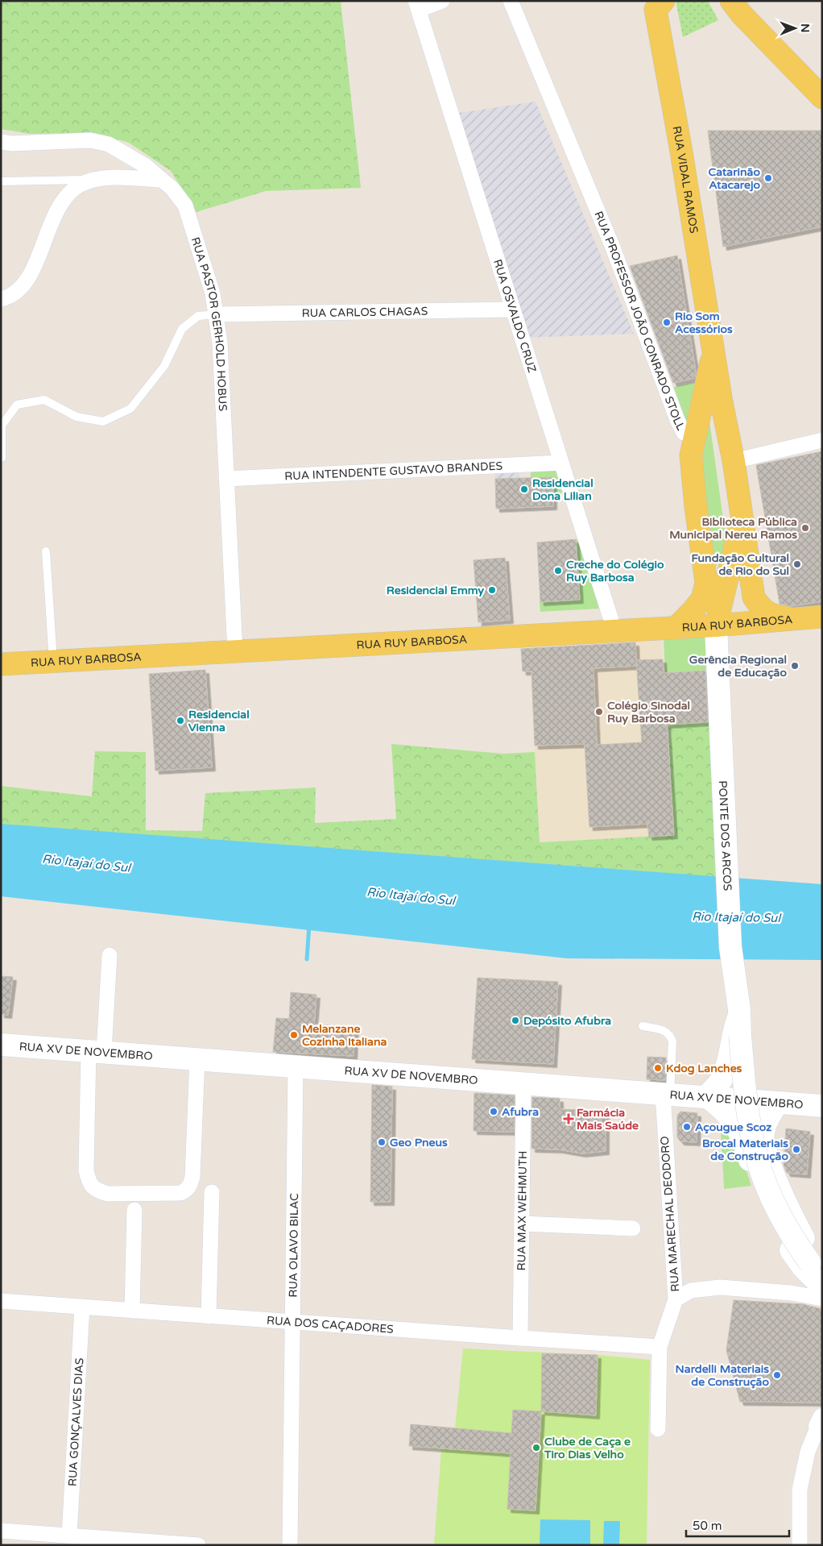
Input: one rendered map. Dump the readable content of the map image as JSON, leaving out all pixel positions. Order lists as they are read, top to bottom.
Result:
{
  "streets": {
    "main road": [
      "RUA VIDAL RAMOS",
      "RUA PROFESSOR JOÃO CONRADO STOLL",
      "RUA RUY BARBOSA",
      "PONTE DOS ARCOS",
      "RUA XV DE NOVEMBRO"
    ],
    "street": [
      "RUA CARLOS CHAGAS",
      "RUA OSVALDO CRUZ",
      "RUA PASTOR GERHOLD HOBUS",
      "RUA INTENDENTE GUSTAVO BRANDES",
      "RUA MAX WEHMUTH",
      "RUA MARECHAL DEODORO",
      "RUA OLAVO BILAC",
      "RUA DOS CAÇADORES",
      "RUA GONÇALVES DIAS"
    ]
  },
  "crossings": [
    ["RUA VIDAL RAMOS", "RUA PROFESSOR JOÃO CONRADO STOLL"],
    ["RUA VIDAL RAMOS", "RUA RUY BARBOSA"],
    ["RUA CARLOS CHAGAS", "RUA OSVALDO CRUZ"],
    ["RUA CARLOS CHAGAS", "RUA PASTOR GERHOLD HOBUS"],
    ["RUA OSVALDO CRUZ", "RUA INTENDENTE GUSTAVO BRANDES"],
    ["RUA OSVALDO CRUZ", "RUA RUY BARBOSA"],
    ["RUA PROFESSOR JOÃO CONRADO STOLL", "RUA RUY BARBOSA"],
    ["RUA PASTOR GERHOLD HOBUS", "RUA INTENDENTE GUSTAVO BRANDES"],
    ["RUA PASTOR GERHOLD HOBUS", "RUA RUY BARBOSA"],
    ["RUA RUY BARBOSA", "PONTE DOS ARCOS"],
    ["RUA XV DE NOVEMBRO", "RUA MAX WEHMUTH"],
    ["RUA XV DE NOVEMBRO", "RUA MARECHAL DEODORO"],
    ["RUA XV DE NOVEMBRO", "RUA OLAVO BILAC"],
    ["RUA MAX WEHMUTH", "RUA DOS CAÇADORES"],
    ["RUA MARECHAL DEODORO", "RUA DOS CAÇADORES"],
    ["RUA OLAVO BILAC", "RUA DOS CAÇADORES"],
    ["RUA DOS CAÇADORES", "RUA GONÇALVES DIAS"]
  ],
  "water": ["Rio Itajaí do Sul"],
  "places": {
    "other": [
      "Catarinão Atacarejo",
      "Rio Som Acessórios",
      "Residencial Dona Lilian",
      "Biblioteca Pública Municipal Nereu Ramos",
      "Fundação Cultural de Rio do Sul",
      "Creche do Colégio Ruy Barbosa",
      "Residencial Emmy",
      "Gerência Regional de Educação",
      "Colégio Sinodal Ruy Barbosa",
      "Residencial Vienna",
      "Depósito Afubra",
      "Melanzane Cozinha Italiana",
      "Kdog Lanches",
      "Afubra",
      "Açougue Scoz",
      "Geo Pneus",
      "Brocal Materiais de Construção",
      "Nardelli Materiais de Construção",
      "Clube de Caça e Tiro Dias Velho"
    ],
    "health": ["Farmácia Mais Saúde"]
  },
  "scale_bar": "50 m",
  "north": "right"
}
